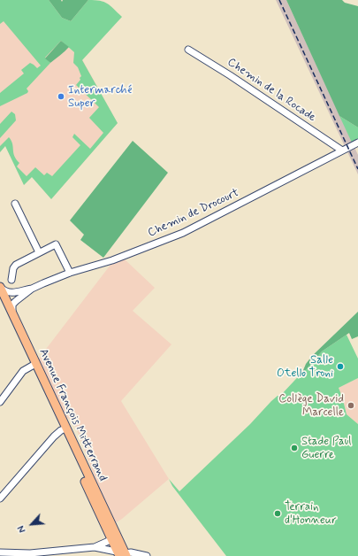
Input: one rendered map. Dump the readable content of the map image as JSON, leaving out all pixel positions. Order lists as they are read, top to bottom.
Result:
{
  "streets": {
    "main road": ["Avenue François Mitterrand"],
    "street": ["Chemin de la Rocade", "Chemin de Drocourt"]
  },
  "crossings": [
    ["Chemin de la Rocade", "Chemin de Drocourt"]
  ],
  "places": [
    "Intermarché Super",
    "Salle Otello Troni",
    "Collège David Marcelle",
    "Stade Paul Guerre",
    "Terrain d'Honneur"
  ],
  "north": "bottom left"
}
